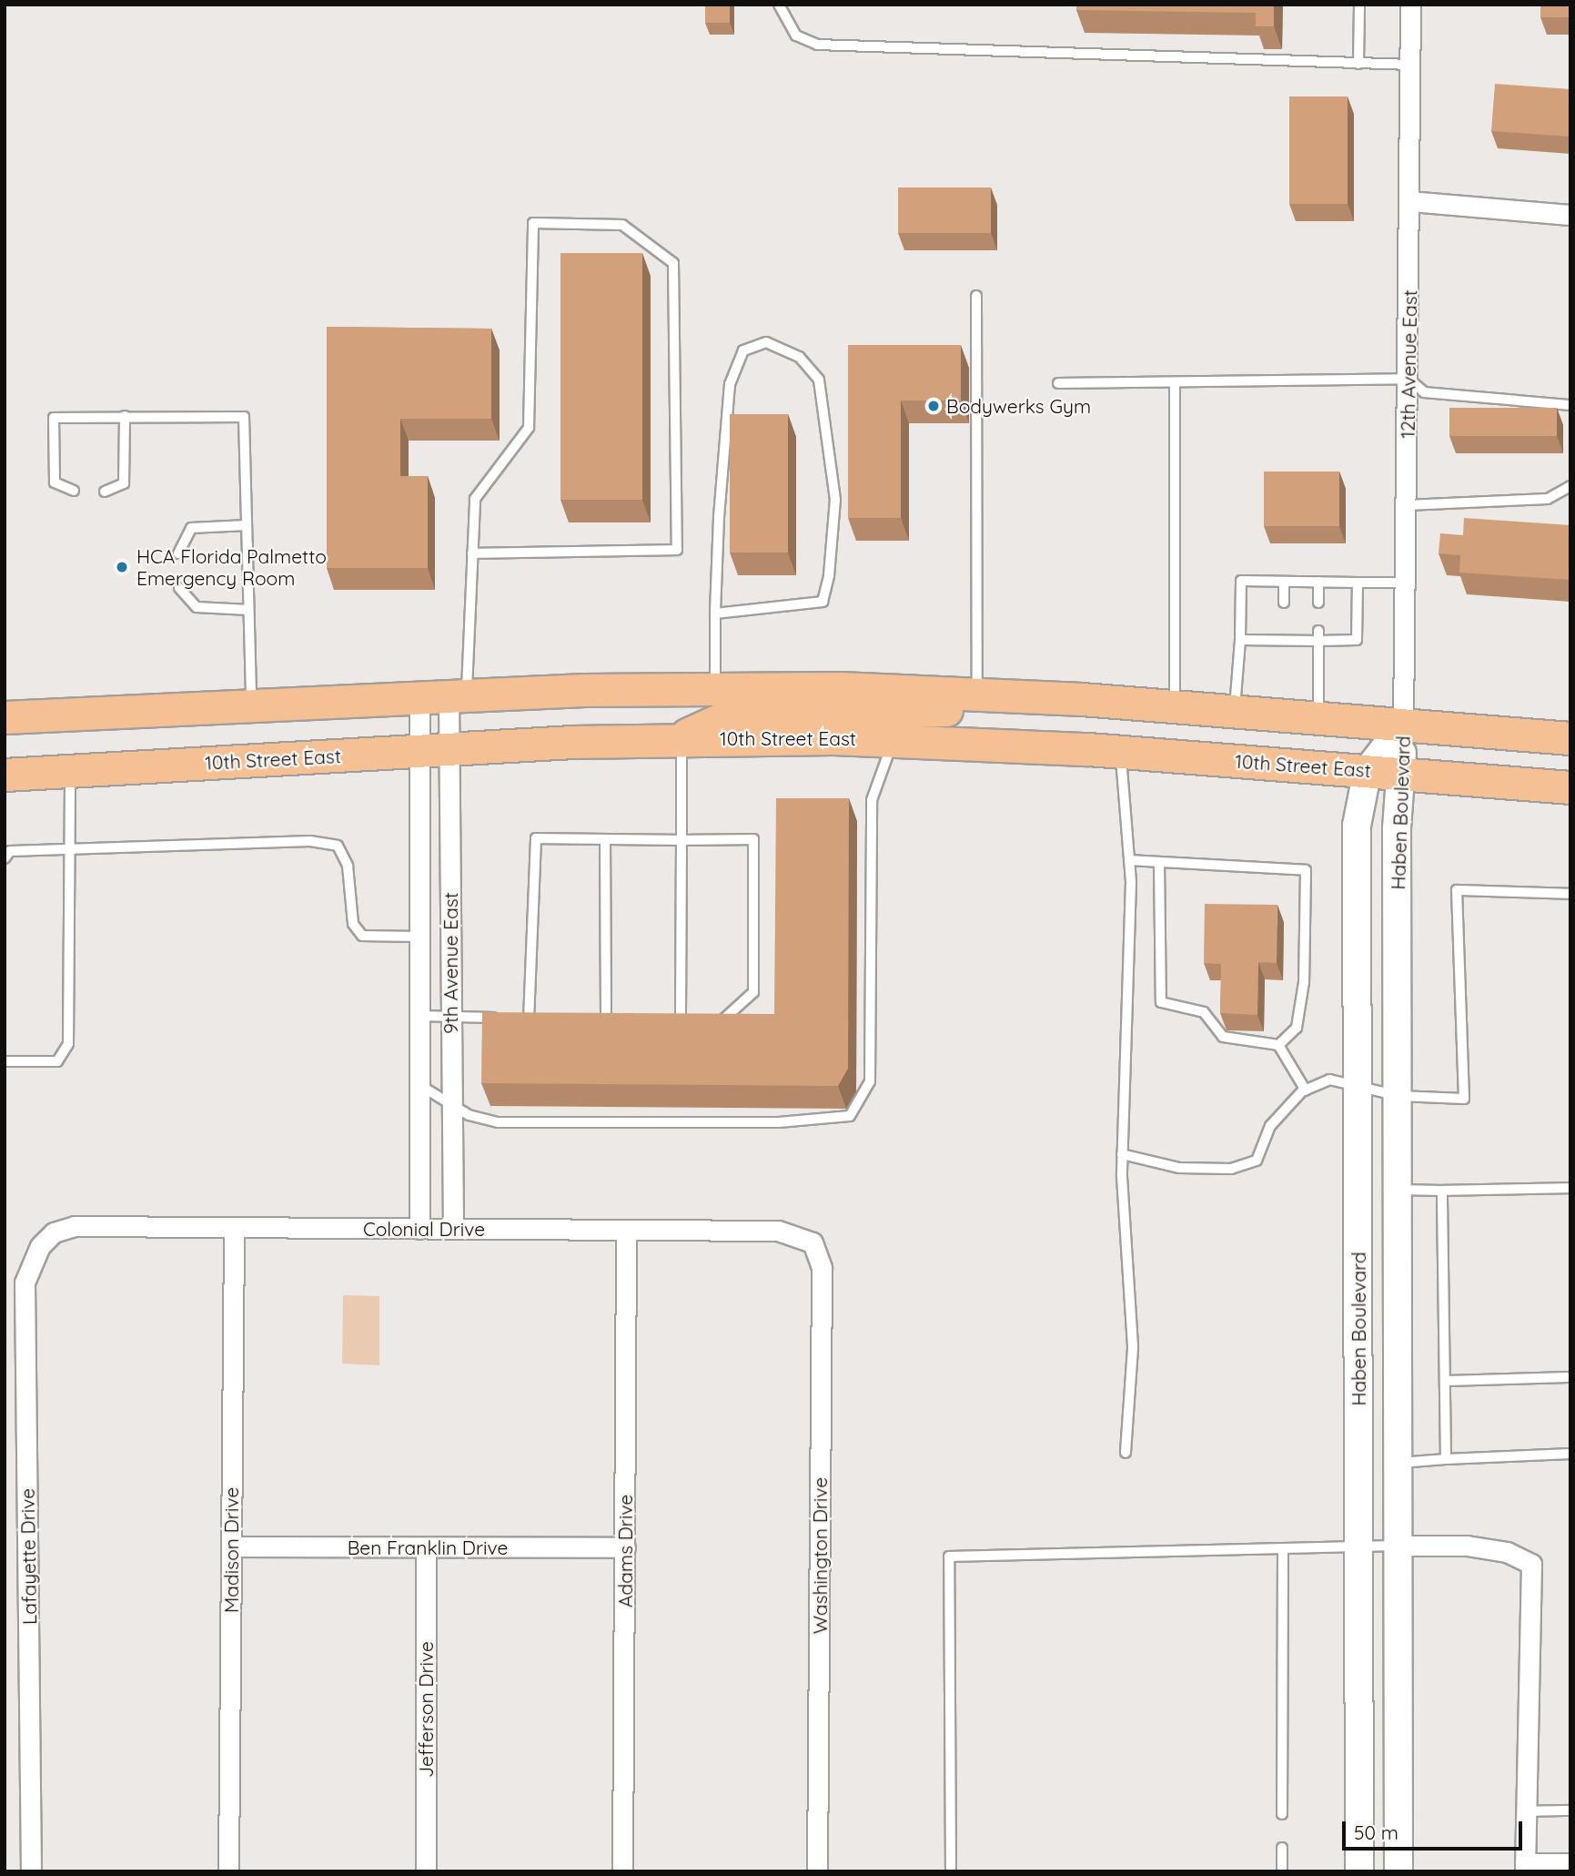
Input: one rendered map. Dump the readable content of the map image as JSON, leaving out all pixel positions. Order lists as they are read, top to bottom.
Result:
{
  "streets": {
    "main road": ["10th Street East"],
    "street": [
      "12th Avenue East",
      "Haben Boulevard",
      "9th Avenue East",
      "Colonial Drive",
      "Ben Franklin Drive",
      "Madison Drive",
      "Adams Drive",
      "Washington Drive",
      "Lafayette Drive",
      "Jefferson Drive"
    ]
  },
  "crossings": [
    ["12th Avenue East", "Haben Boulevard"],
    ["10th Street East", "Haben Boulevard"],
    ["10th Street East", "9th Avenue East"],
    ["9th Avenue East", "Colonial Drive"],
    ["Colonial Drive", "Madison Drive"],
    ["Colonial Drive", "Adams Drive"],
    ["Colonial Drive", "Washington Drive"],
    ["Colonial Drive", "Lafayette Drive"],
    ["Ben Franklin Drive", "Madison Drive"],
    ["Ben Franklin Drive", "Adams Drive"],
    ["Ben Franklin Drive", "Jefferson Drive"]
  ],
  "places": ["Bodywerks Gym", "HCA Florida Palmetto Emergency Room"],
  "scale_bar": "50 m"
}
